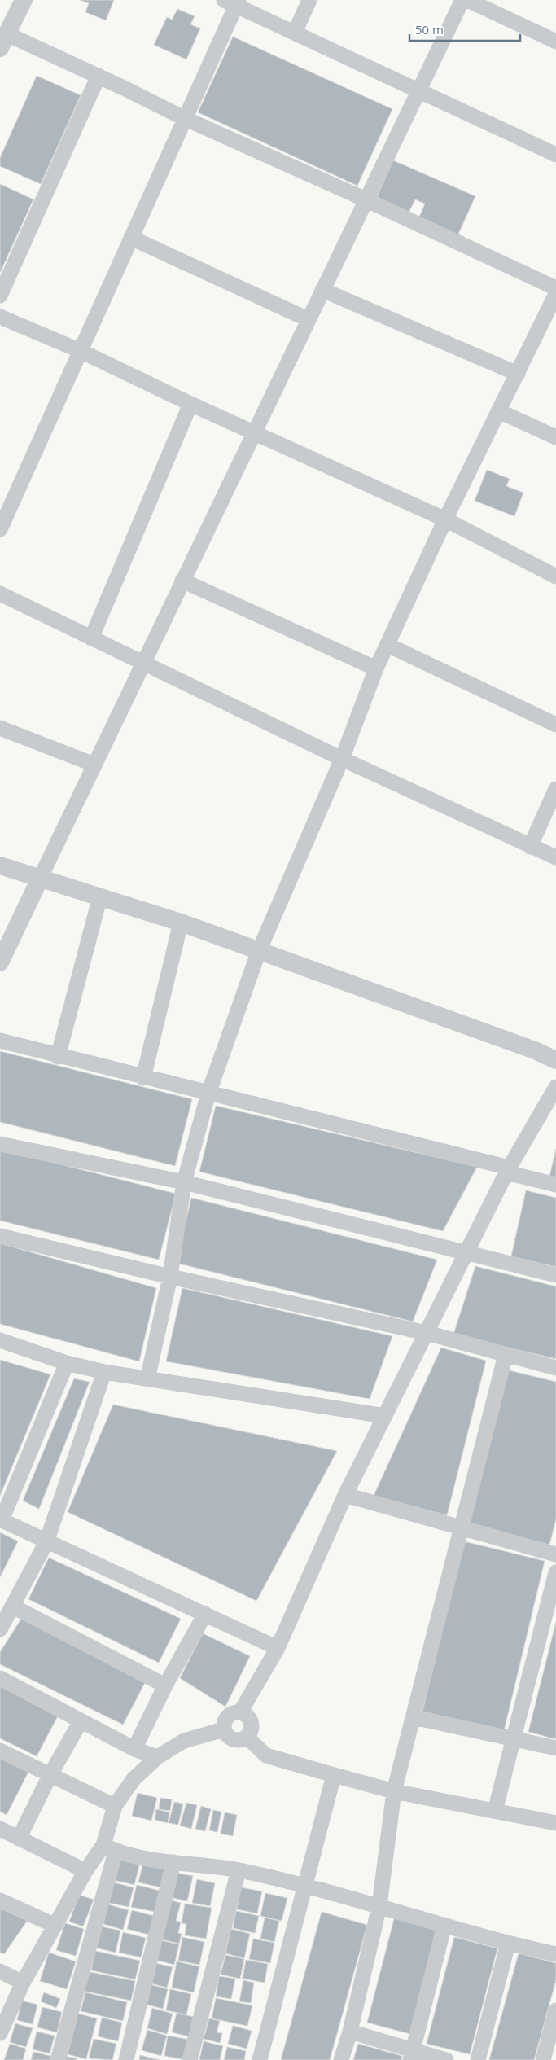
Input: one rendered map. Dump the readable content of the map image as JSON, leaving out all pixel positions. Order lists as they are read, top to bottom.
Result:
{
  "scale_bar": "50 m"
}
